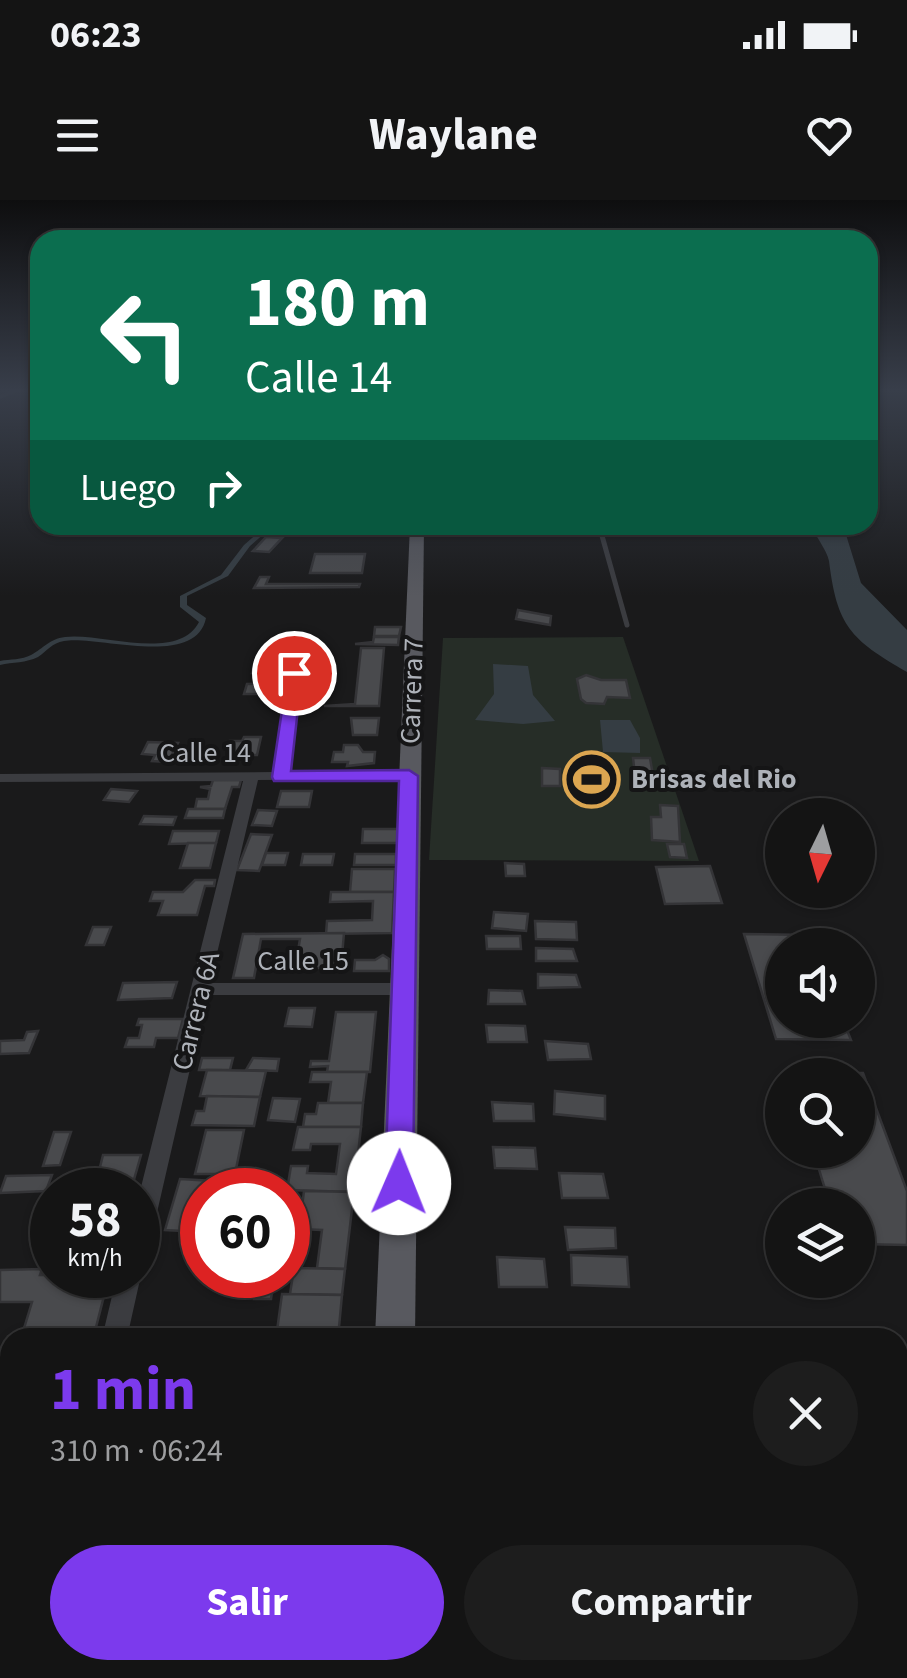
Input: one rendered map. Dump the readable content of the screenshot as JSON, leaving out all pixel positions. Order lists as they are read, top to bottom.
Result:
{
  "streets": {
    "main road": ["Carrera 7"],
    "street": ["Calle 14", "Calle 15", "Carrera 6A"]
  },
  "crossings": [
    ["Carrera 7", "Calle 14"],
    ["Carrera 7", "Calle 15"],
    ["Calle 14", "Carrera 6A"],
    ["Calle 15", "Carrera 6A"]
  ],
  "places": {
    "sports": ["Brisas del Rio"]
  },
  "north": "bottom",
  "page": {
    "status": "06:23",
    "header": "Waylane",
    "turn": ["180 m", "Calle 14"],
    "then": "Luego",
    "speed": "58 km/h",
    "limit": "60",
    "heading": ["1 min", "310 m · 06:24"],
    "buttons": ["Salir", "Compartir"]
  }
}
